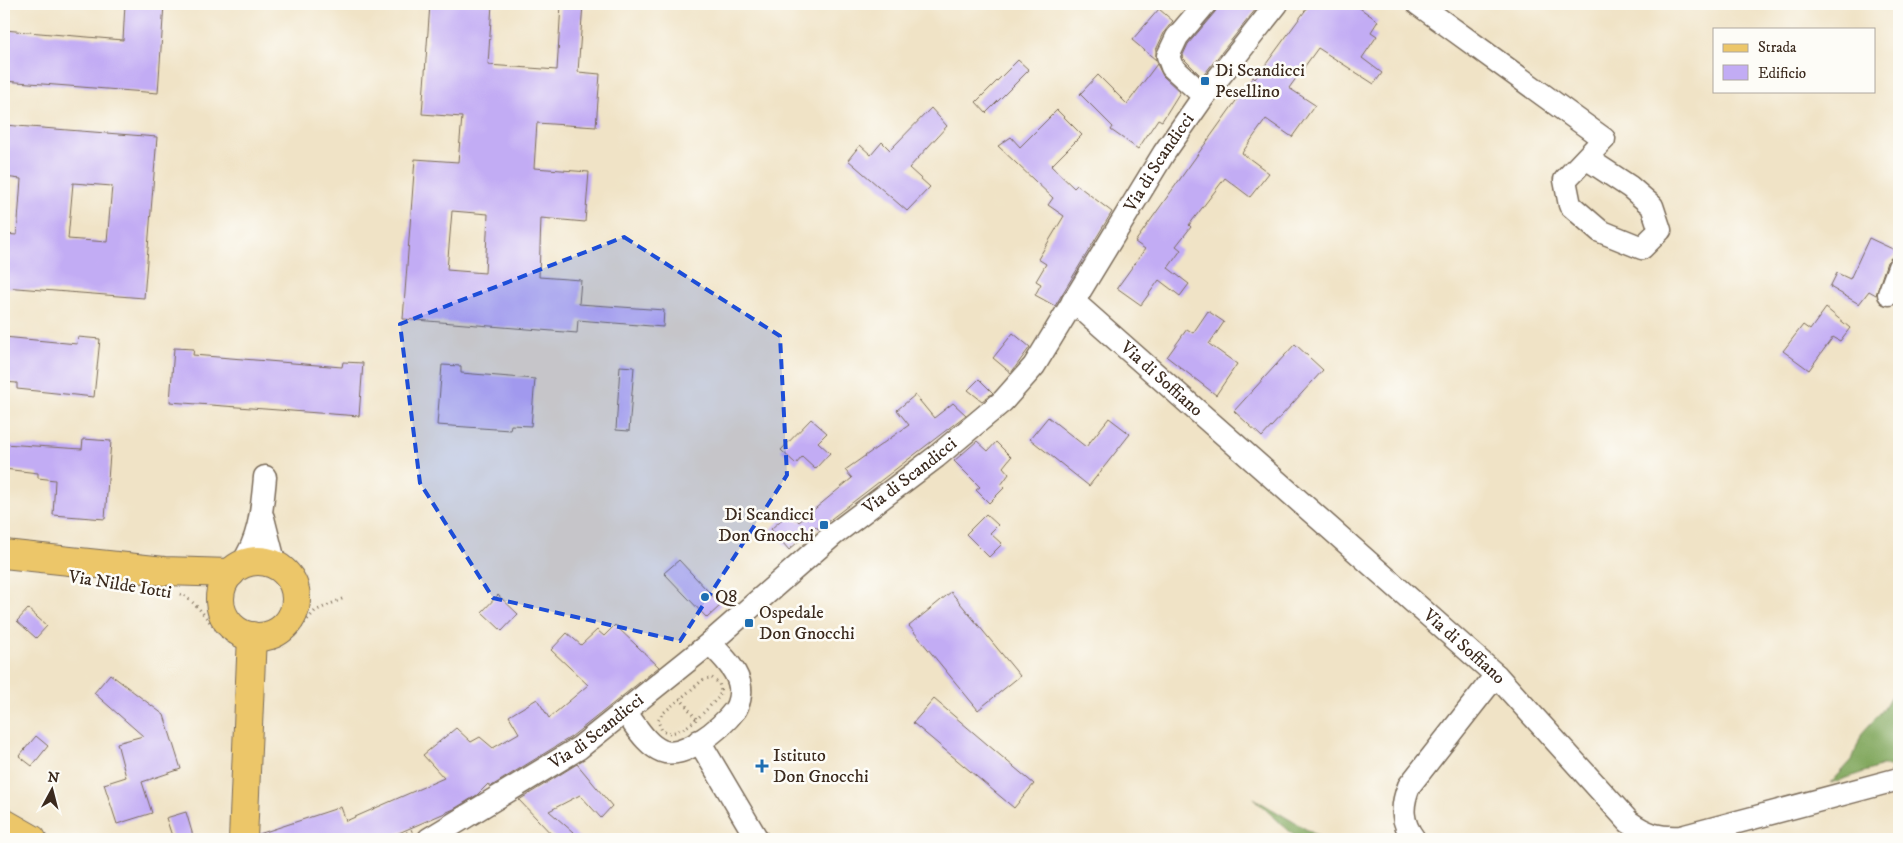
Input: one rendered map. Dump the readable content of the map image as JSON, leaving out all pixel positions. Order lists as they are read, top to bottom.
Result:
{
  "streets": {
    "main road": ["Via Nilde Iotti"],
    "street": ["Via di Scandicci", "Via di Soffiano"]
  },
  "crossings": [
    ["Via di Scandicci", "Via di Soffiano"]
  ],
  "places": {
    "transit": ["Di Scandicci Pesellino", "Di Scandicci Don Gnocchi", "Ospedale Don Gnocchi"],
    "other": ["Q8"],
    "health": ["Istituto Don Gnocchi"]
  },
  "legend": ["Strada", "Edificio"],
  "north": "top"
}
